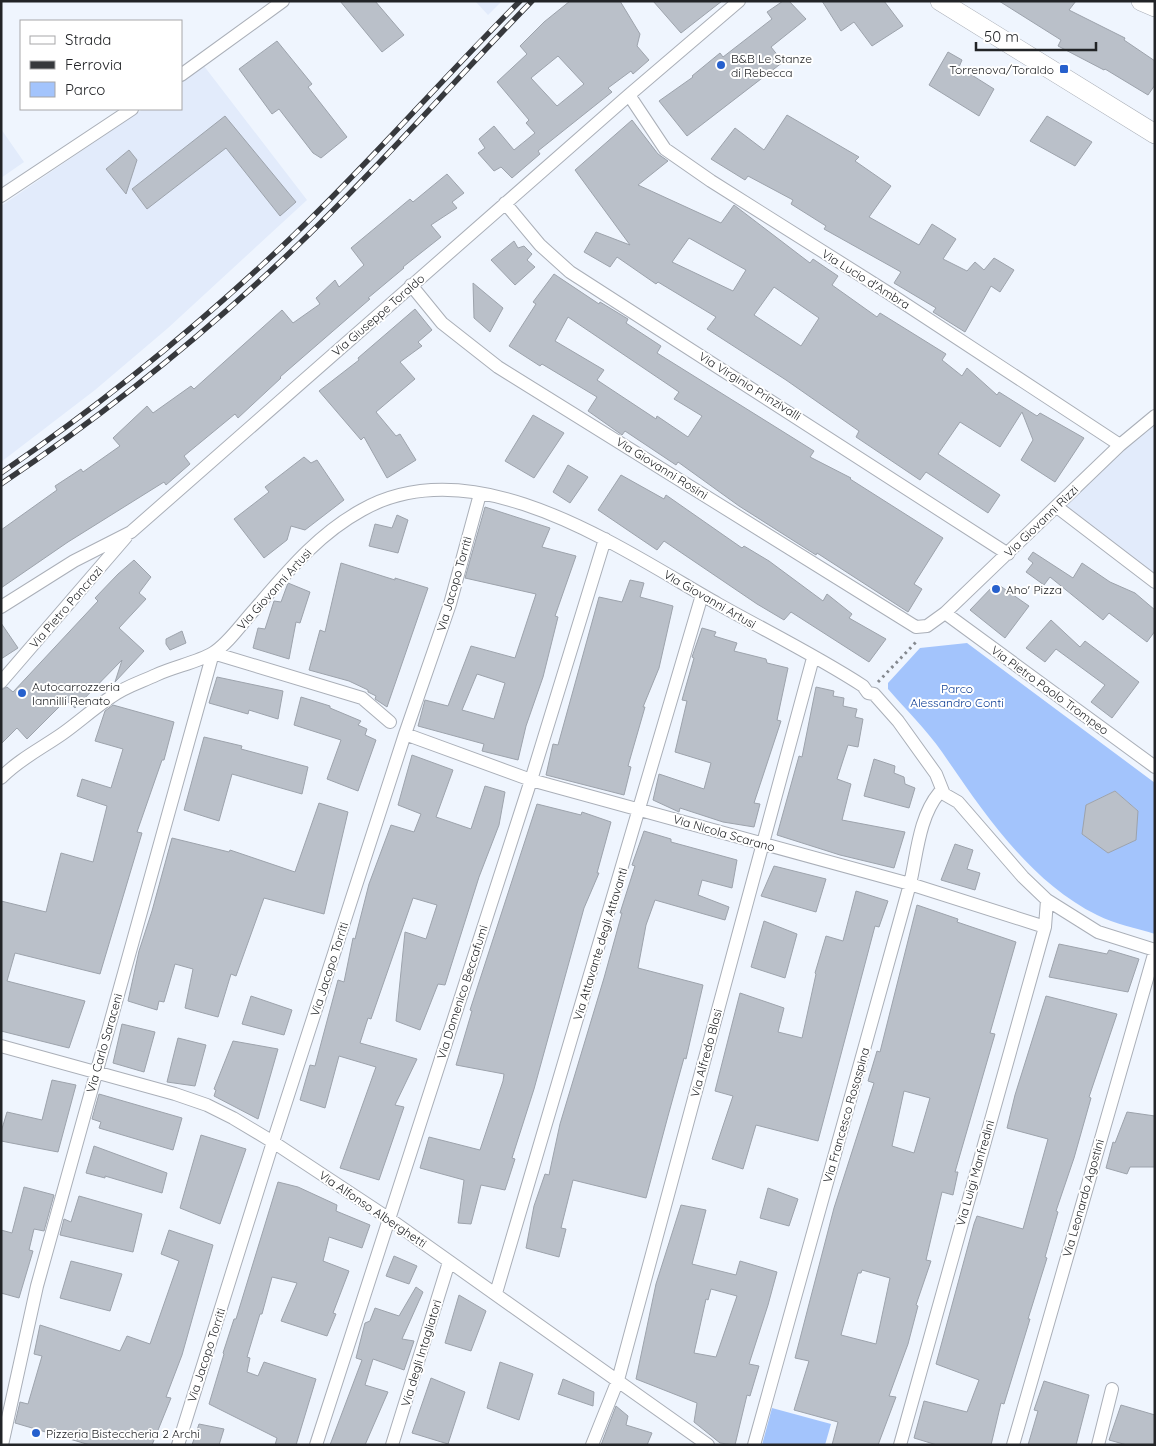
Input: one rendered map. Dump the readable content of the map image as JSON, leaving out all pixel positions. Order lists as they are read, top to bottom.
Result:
{
  "streets": {
    "street": [
      "Via Lucio d'Ambra",
      "Via Giuseppe Toraldo",
      "Via Virginio Prinzivalli",
      "Via Giovanni Rosini",
      "Via Giovanni Rizzi",
      "Via Jacopo Torriti",
      "Via Giovanni Artusi",
      "Via Pietro Pancrazi",
      "Via Pietro Paolo Trompeo",
      "Via Nicola Scarano",
      "Via Attavante degli Attavanti",
      "Via Domenico Beccafumi",
      "Via Carlo Saraceni",
      "Via Alfredo Blasi",
      "Via Francesco Rosaspina",
      "Via Luigi Manfredini",
      "Via Leonardo Agostini",
      "Via Alfonso Alberghetti",
      "Via degli Intagliatori"
    ]
  },
  "crossings": [
    ["Via Lucio d'Ambra", "Via Giuseppe Toraldo"],
    ["Via Lucio d'Ambra", "Via Giovanni Rizzi"],
    ["Via Giuseppe Toraldo", "Via Virginio Prinzivalli"],
    ["Via Giuseppe Toraldo", "Via Giovanni Rosini"],
    ["Via Giuseppe Toraldo", "Via Pietro Pancrazi"],
    ["Via Virginio Prinzivalli", "Via Giovanni Rizzi"],
    ["Via Giovanni Rosini", "Via Giovanni Rizzi"],
    ["Via Giovanni Rosini", "Via Pietro Paolo Trompeo"],
    ["Via Giovanni Rizzi", "Via Pietro Paolo Trompeo"],
    ["Via Jacopo Torriti", "Via Giovanni Artusi"],
    ["Via Jacopo Torriti", "Via Nicola Scarano"],
    ["Via Jacopo Torriti", "Via Alfonso Alberghetti"],
    ["Via Giovanni Artusi", "Via Attavante degli Attavanti"],
    ["Via Giovanni Artusi", "Via Domenico Beccafumi"],
    ["Via Giovanni Artusi", "Via Carlo Saraceni"],
    ["Via Giovanni Artusi", "Via Alfredo Blasi"],
    ["Via Giovanni Artusi", "Via Francesco Rosaspina"],
    ["Via Giovanni Artusi", "Via Luigi Manfredini"],
    ["Via Giovanni Artusi", "Via Leonardo Agostini"],
    ["Via Nicola Scarano", "Via Attavante degli Attavanti"],
    ["Via Nicola Scarano", "Via Domenico Beccafumi"],
    ["Via Nicola Scarano", "Via Alfredo Blasi"],
    ["Via Nicola Scarano", "Via Francesco Rosaspina"],
    ["Via Nicola Scarano", "Via Luigi Manfredini"],
    ["Via Attavante degli Attavanti", "Via Alfonso Alberghetti"],
    ["Via Domenico Beccafumi", "Via Alfonso Alberghetti"],
    ["Via Carlo Saraceni", "Via Alfonso Alberghetti"],
    ["Via Alfredo Blasi", "Via Alfonso Alberghetti"],
    ["Via Alfonso Alberghetti", "Via degli Intagliatori"]
  ],
  "parks": ["Parco Alessandro Conti"],
  "places": {
    "other": [
      "B&B Le Stanze di Rebecca",
      "Aho' Pizza",
      "Autocarrozzeria Iannilli Renato",
      "Pizzeria Bisteccheria 2 Archi"
    ],
    "transit": ["Torrenova/Toraldo"]
  },
  "legend": ["Strada", "Ferrovia", "Parco"],
  "scale_bar": "50 m"
}
